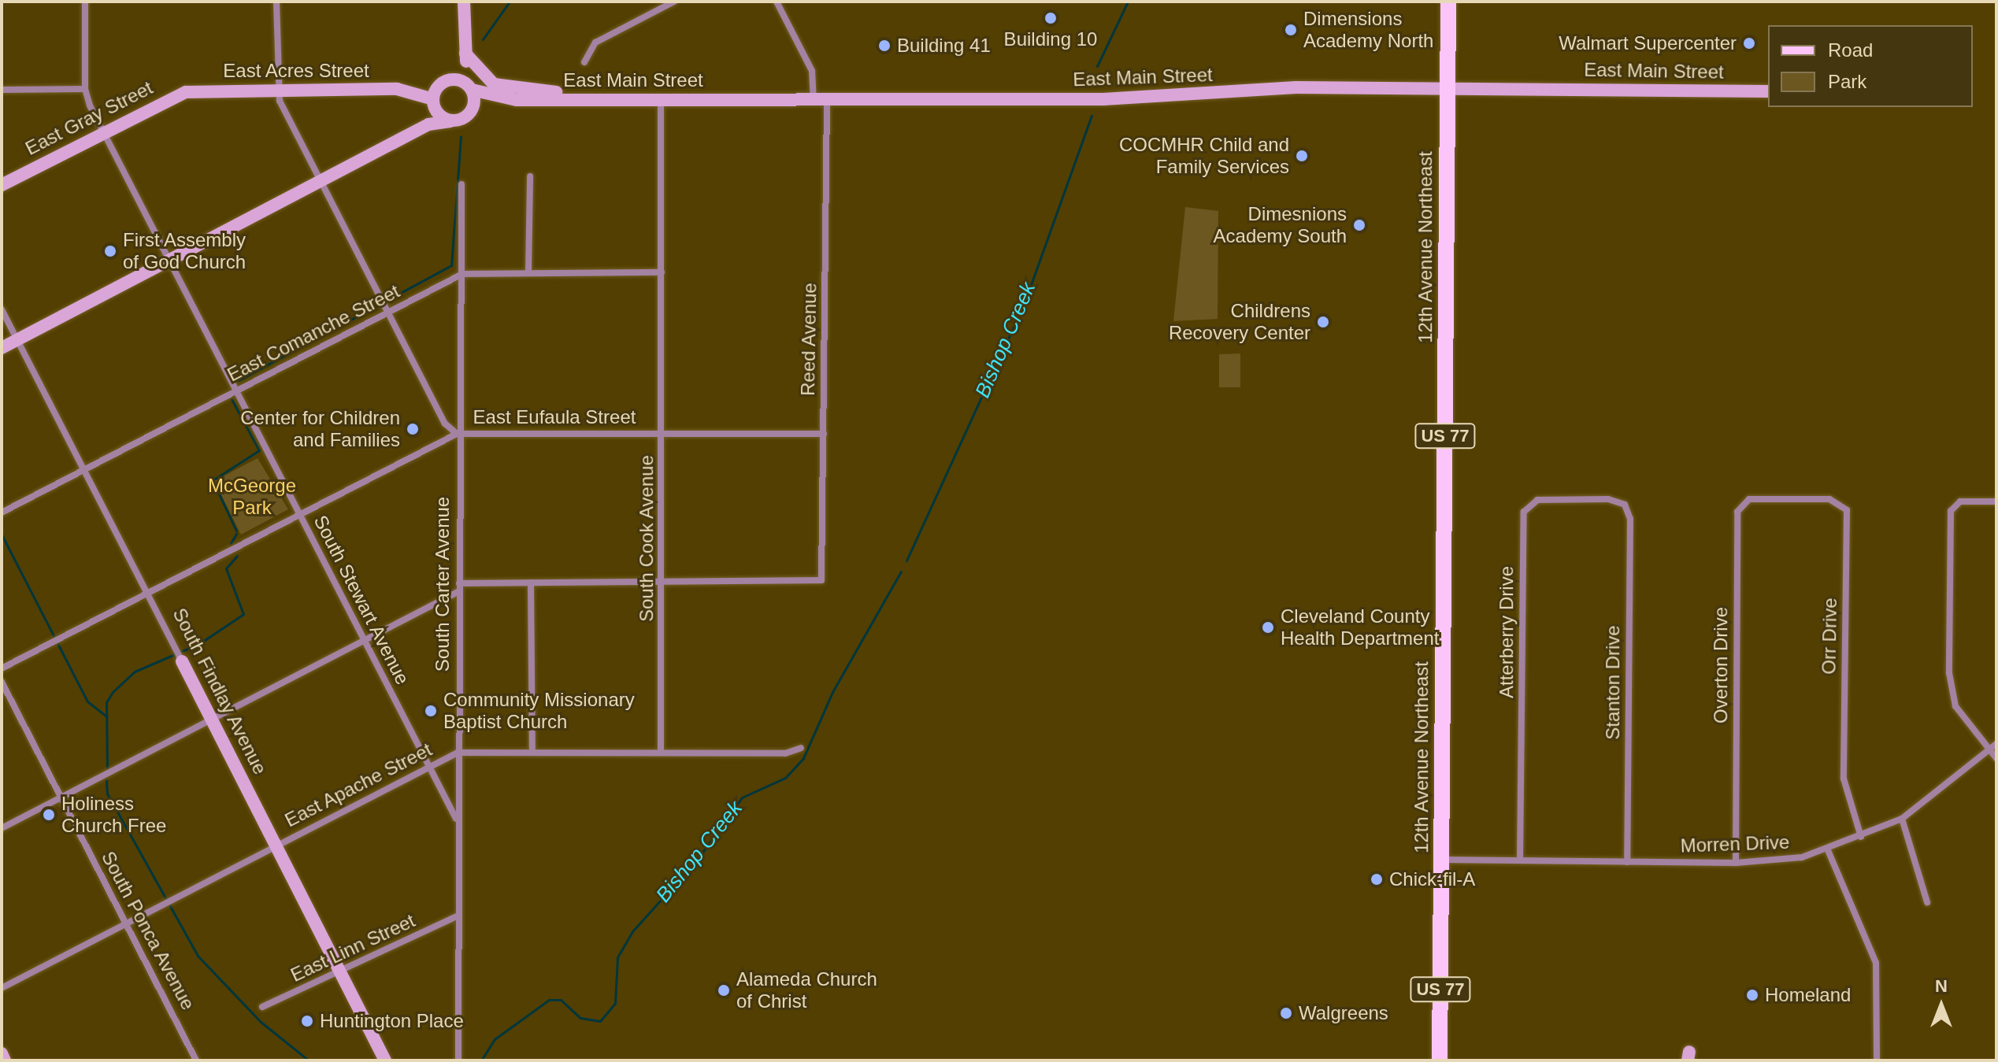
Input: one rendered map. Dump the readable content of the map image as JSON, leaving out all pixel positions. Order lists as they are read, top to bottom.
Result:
{
  "streets": {
    "main road": ["12th Avenue Northeast", "US 77"],
    "street": [
      "East Acres Street",
      "East Main Street",
      "East Gray Street",
      "East Comanche Street",
      "Reed Avenue",
      "East Eufaula Street",
      "South Cook Avenue",
      "South Carter Avenue",
      "South Stewart Avenue",
      "Atterberry Drive",
      "Orr Drive",
      "Overton Drive",
      "Stanton Drive",
      "South Findlay Avenue",
      "East Apache Street",
      "Morren Drive",
      "South Ponca Avenue",
      "East Linn Street"
    ]
  },
  "crossings": [
    ["East Acres Street", "East Main Street"],
    ["East Acres Street", "East Gray Street"],
    ["East Main Street", "12th Avenue Northeast"],
    ["East Main Street", "Reed Avenue"],
    ["East Main Street", "South Cook Avenue"],
    ["East Gray Street", "South Stewart Avenue"],
    ["12th Avenue Northeast", "Morren Drive"],
    ["East Comanche Street", "South Cook Avenue"],
    ["East Comanche Street", "South Carter Avenue"],
    ["East Comanche Street", "South Stewart Avenue"],
    ["East Comanche Street", "South Findlay Avenue"],
    ["Reed Avenue", "East Eufaula Street"],
    ["Reed Avenue", "South Cook Avenue"],
    ["East Eufaula Street", "South Cook Avenue"],
    ["East Eufaula Street", "South Carter Avenue"],
    ["East Eufaula Street", "South Stewart Avenue"],
    ["East Eufaula Street", "South Findlay Avenue"],
    ["South Cook Avenue", "East Apache Street"],
    ["South Carter Avenue", "South Stewart Avenue"],
    ["South Carter Avenue", "East Apache Street"],
    ["South Carter Avenue", "East Linn Street"],
    ["South Stewart Avenue", "East Apache Street"],
    ["Atterberry Drive", "Stanton Drive"],
    ["Atterberry Drive", "Morren Drive"],
    ["Orr Drive", "Overton Drive"],
    ["Orr Drive", "Morren Drive"],
    ["Overton Drive", "Morren Drive"],
    ["Stanton Drive", "Morren Drive"],
    ["South Findlay Avenue", "East Apache Street"],
    ["South Findlay Avenue", "East Linn Street"],
    ["East Apache Street", "South Ponca Avenue"]
  ],
  "water": ["Bishop Creek"],
  "parks": ["McGeorge Park"],
  "places": [
    "Building 10",
    "Dimensions Academy North",
    "Walmart Supercenter",
    "Building 41",
    "COCMHR Child and Family Services",
    "Dimesnions Academy South",
    "First Assembly of God Church",
    "Childrens Recovery Center",
    "Center for Children and Families",
    "Cleveland County Health Department",
    "Community Missionary Baptist Church",
    "Holiness Church Free",
    "Chick-fil-A",
    "Alameda Church of Christ",
    "Homeland",
    "Walgreens",
    "Huntington Place"
  ],
  "legend": ["Road", "Park"],
  "north": "top"
}
